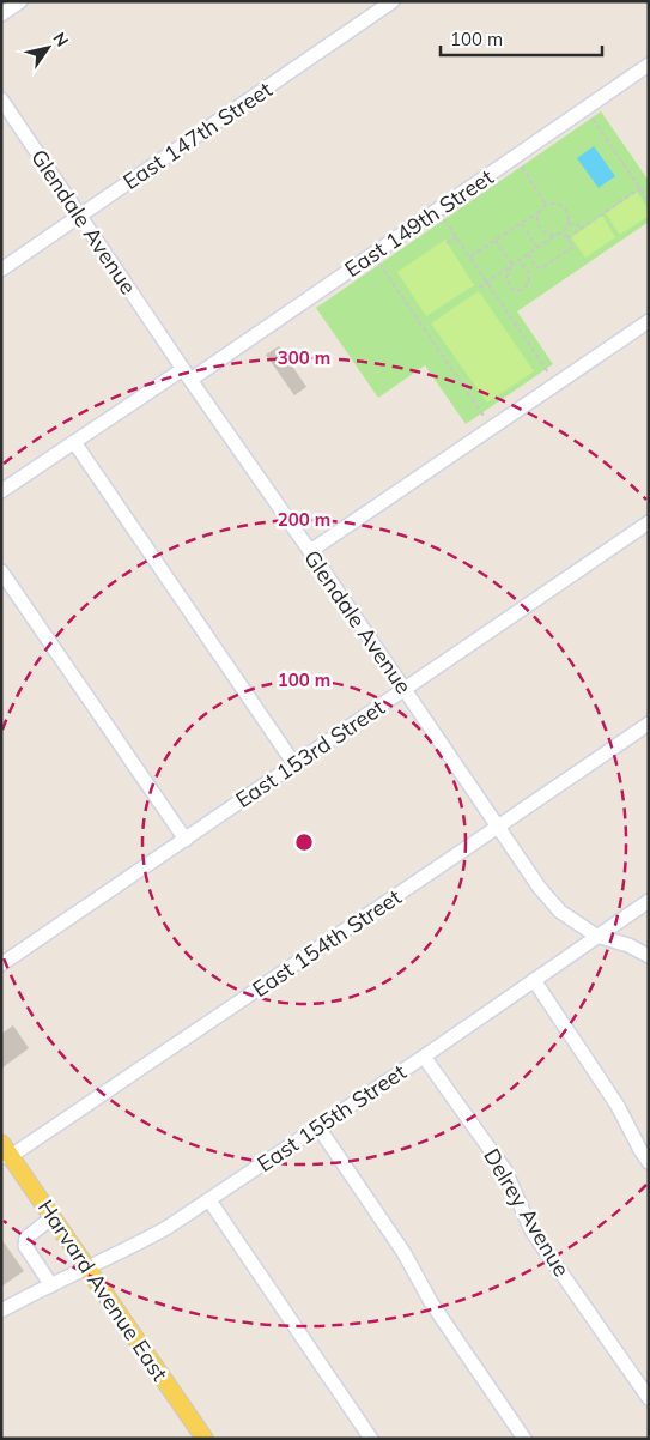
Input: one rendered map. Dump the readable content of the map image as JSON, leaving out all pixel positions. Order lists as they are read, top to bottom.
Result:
{
  "streets": {
    "main road": ["Harvard Avenue East"],
    "street": [
      "East 147th Street",
      "Glendale Avenue",
      "East 149th Street",
      "East 153rd Street",
      "East 154th Street",
      "East 155th Street",
      "Delrey Avenue"
    ]
  },
  "crossings": [
    ["East 147th Street", "Glendale Avenue"],
    ["Glendale Avenue", "East 149th Street"],
    ["Glendale Avenue", "East 153rd Street"],
    ["Glendale Avenue", "East 154th Street"],
    ["Glendale Avenue", "East 155th Street"],
    ["East 154th Street", "Harvard Avenue East"],
    ["East 155th Street", "Delrey Avenue"],
    ["East 155th Street", "Harvard Avenue East"]
  ],
  "scale_bar": "100 m",
  "north": "top right",
  "rings": ["300 m", "200 m", "100 m"]
}
